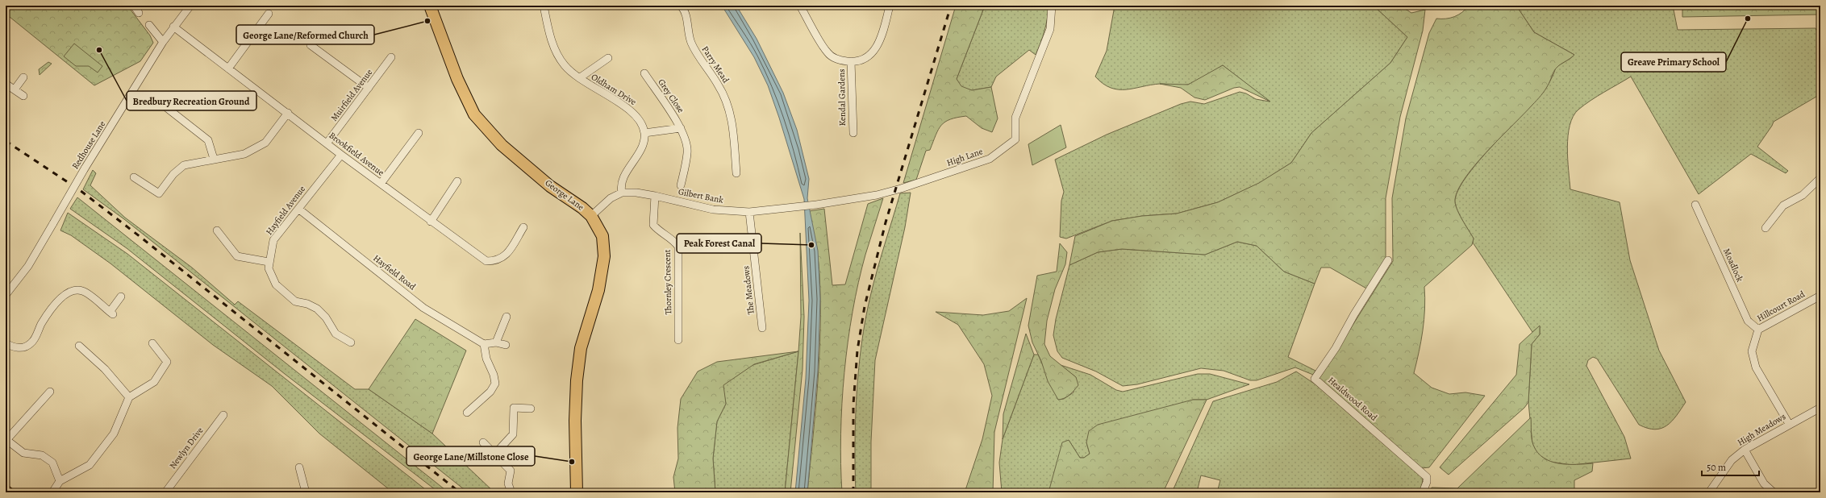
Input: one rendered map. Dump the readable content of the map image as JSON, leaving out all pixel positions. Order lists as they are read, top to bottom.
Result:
{
  "streets": {
    "main road": ["George Lane"],
    "street": [
      "Parry Mead",
      "Oldham Drive",
      "Muirfield Avenue",
      "Grey Close",
      "Kendal Gardens",
      "Redhouse Lane",
      "Brookfield Avenue",
      "High Lane",
      "Gilbert Bank",
      "Hayfield Avenue",
      "Moadlock",
      "Hayfield Road",
      "Thornley Crescent",
      "The Meadows",
      "Hillcourt Road",
      "Healdwood Road",
      "High Meadows",
      "Newlyn Drive"
    ]
  },
  "crossings": [
    ["Muirfield Avenue", "Brookfield Avenue"],
    ["Redhouse Lane", "Brookfield Avenue"],
    ["Brookfield Avenue", "Hayfield Avenue"],
    ["High Lane", "Gilbert Bank"],
    ["Gilbert Bank", "Thornley Crescent"],
    ["Gilbert Bank", "The Meadows"],
    ["Hayfield Avenue", "Hayfield Road"],
    ["Moadlock", "Hillcourt Road"],
    ["Hillcourt Road", "High Meadows"]
  ],
  "places": [
    "Greave Primary School",
    "George Lane/Reformed Church",
    "Bredbury Recreation Ground",
    "Peak Forest Canal",
    "George Lane/Millstone Close"
  ],
  "scale_bar": "50 m"
}
